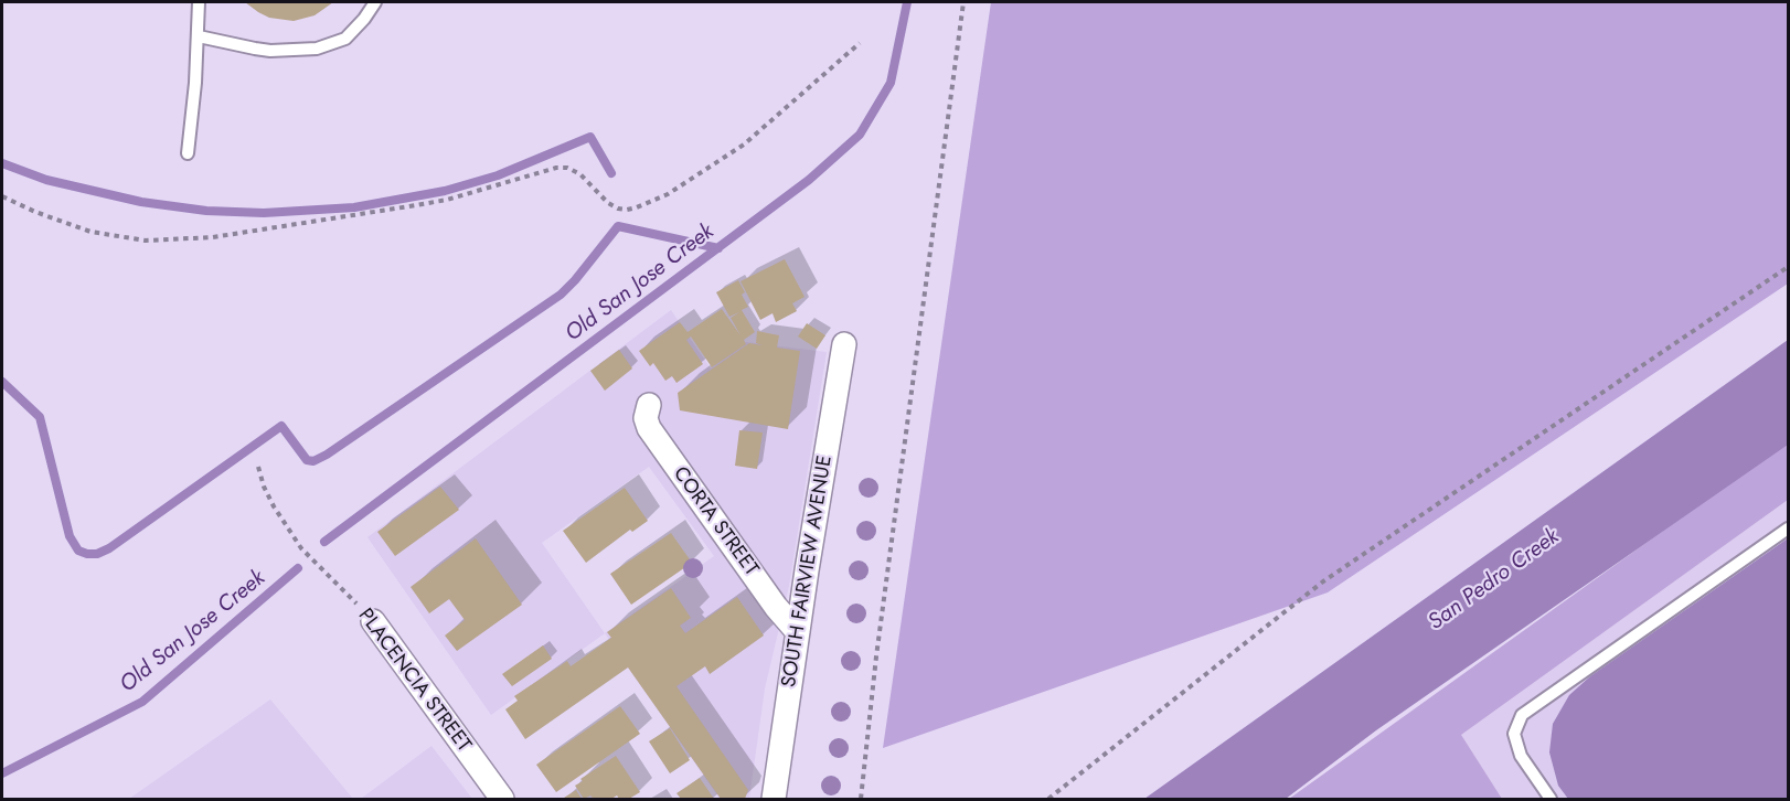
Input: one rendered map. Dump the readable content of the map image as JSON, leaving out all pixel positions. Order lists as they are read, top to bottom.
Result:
{
  "streets": {
    "street": ["CORTA STREET", "SOUTH FAIRVIEW AVENUE", "PLACENCIA STREET"]
  },
  "crossings": [
    ["CORTA STREET", "SOUTH FAIRVIEW AVENUE"]
  ],
  "water": ["Old San Jose Creek", "San Pedro Creek"]
}
